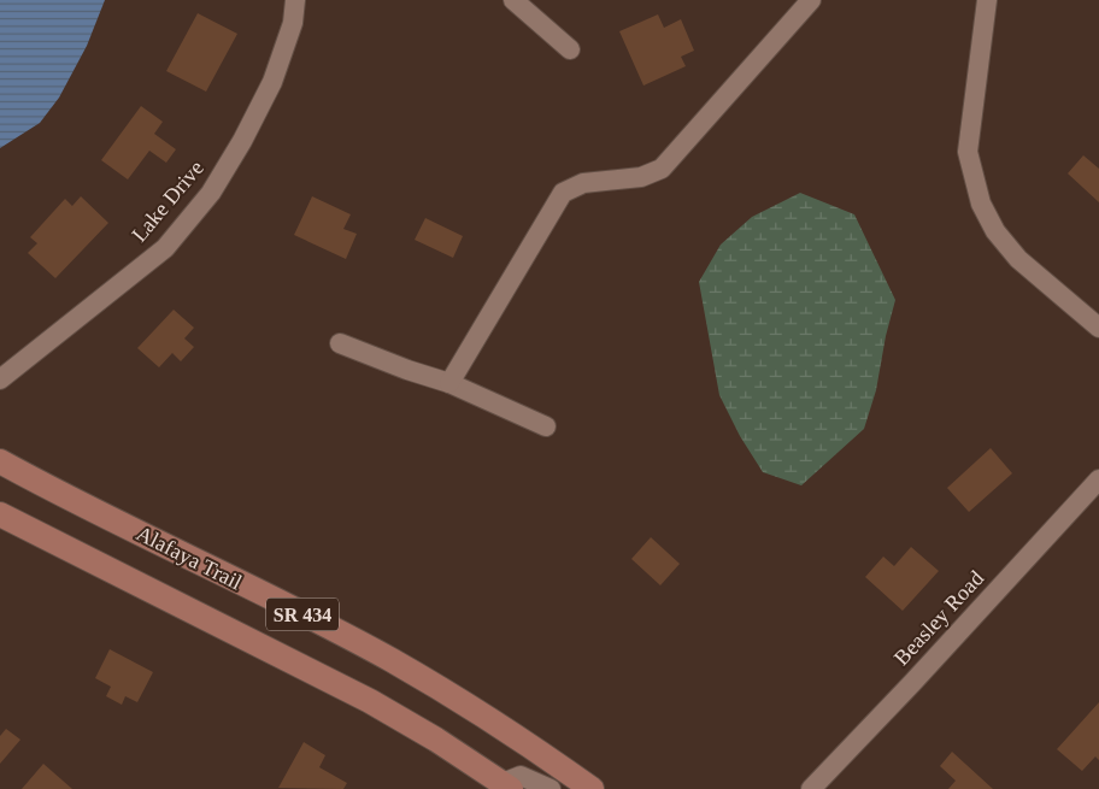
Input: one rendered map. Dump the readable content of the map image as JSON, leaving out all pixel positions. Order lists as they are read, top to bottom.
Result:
{
  "streets": {
    "main road": ["Alafaya Trail", "SR 434"],
    "street": ["Lake Drive", "Beasley Road"]
  }
}
